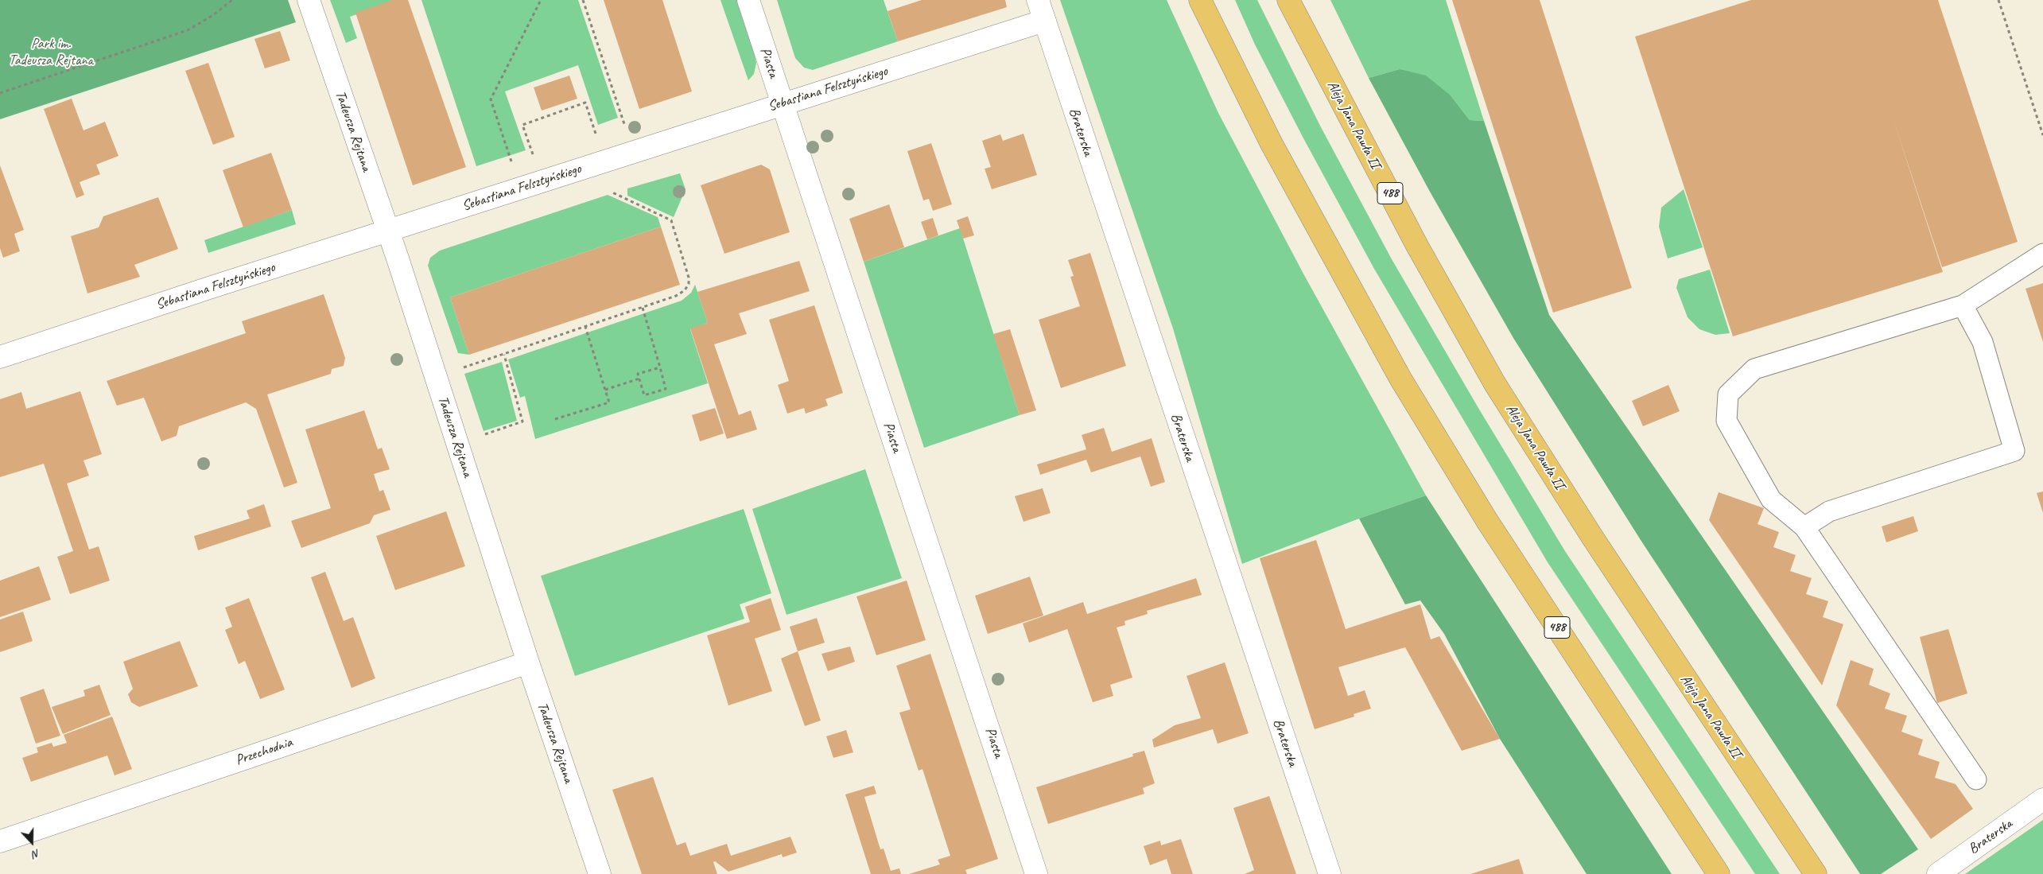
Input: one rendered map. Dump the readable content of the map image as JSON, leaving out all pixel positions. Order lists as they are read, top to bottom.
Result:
{
  "streets": {
    "main road": ["Aleja Jana Pawła II", "488"],
    "street": [
      "Piasta",
      "Sebastiana Felsztyńskiego",
      "Tadeusza Rejtana",
      "Braterska",
      "Przechodnia"
    ]
  },
  "crossings": [
    ["Piasta", "Sebastiana Felsztyńskiego"],
    ["Sebastiana Felsztyńskiego", "Tadeusza Rejtana"],
    ["Sebastiana Felsztyńskiego", "Braterska"],
    ["Tadeusza Rejtana", "Przechodnia"]
  ],
  "parks": ["Park im. Tadeusza Rejtana"],
  "north": "bottom"
}
